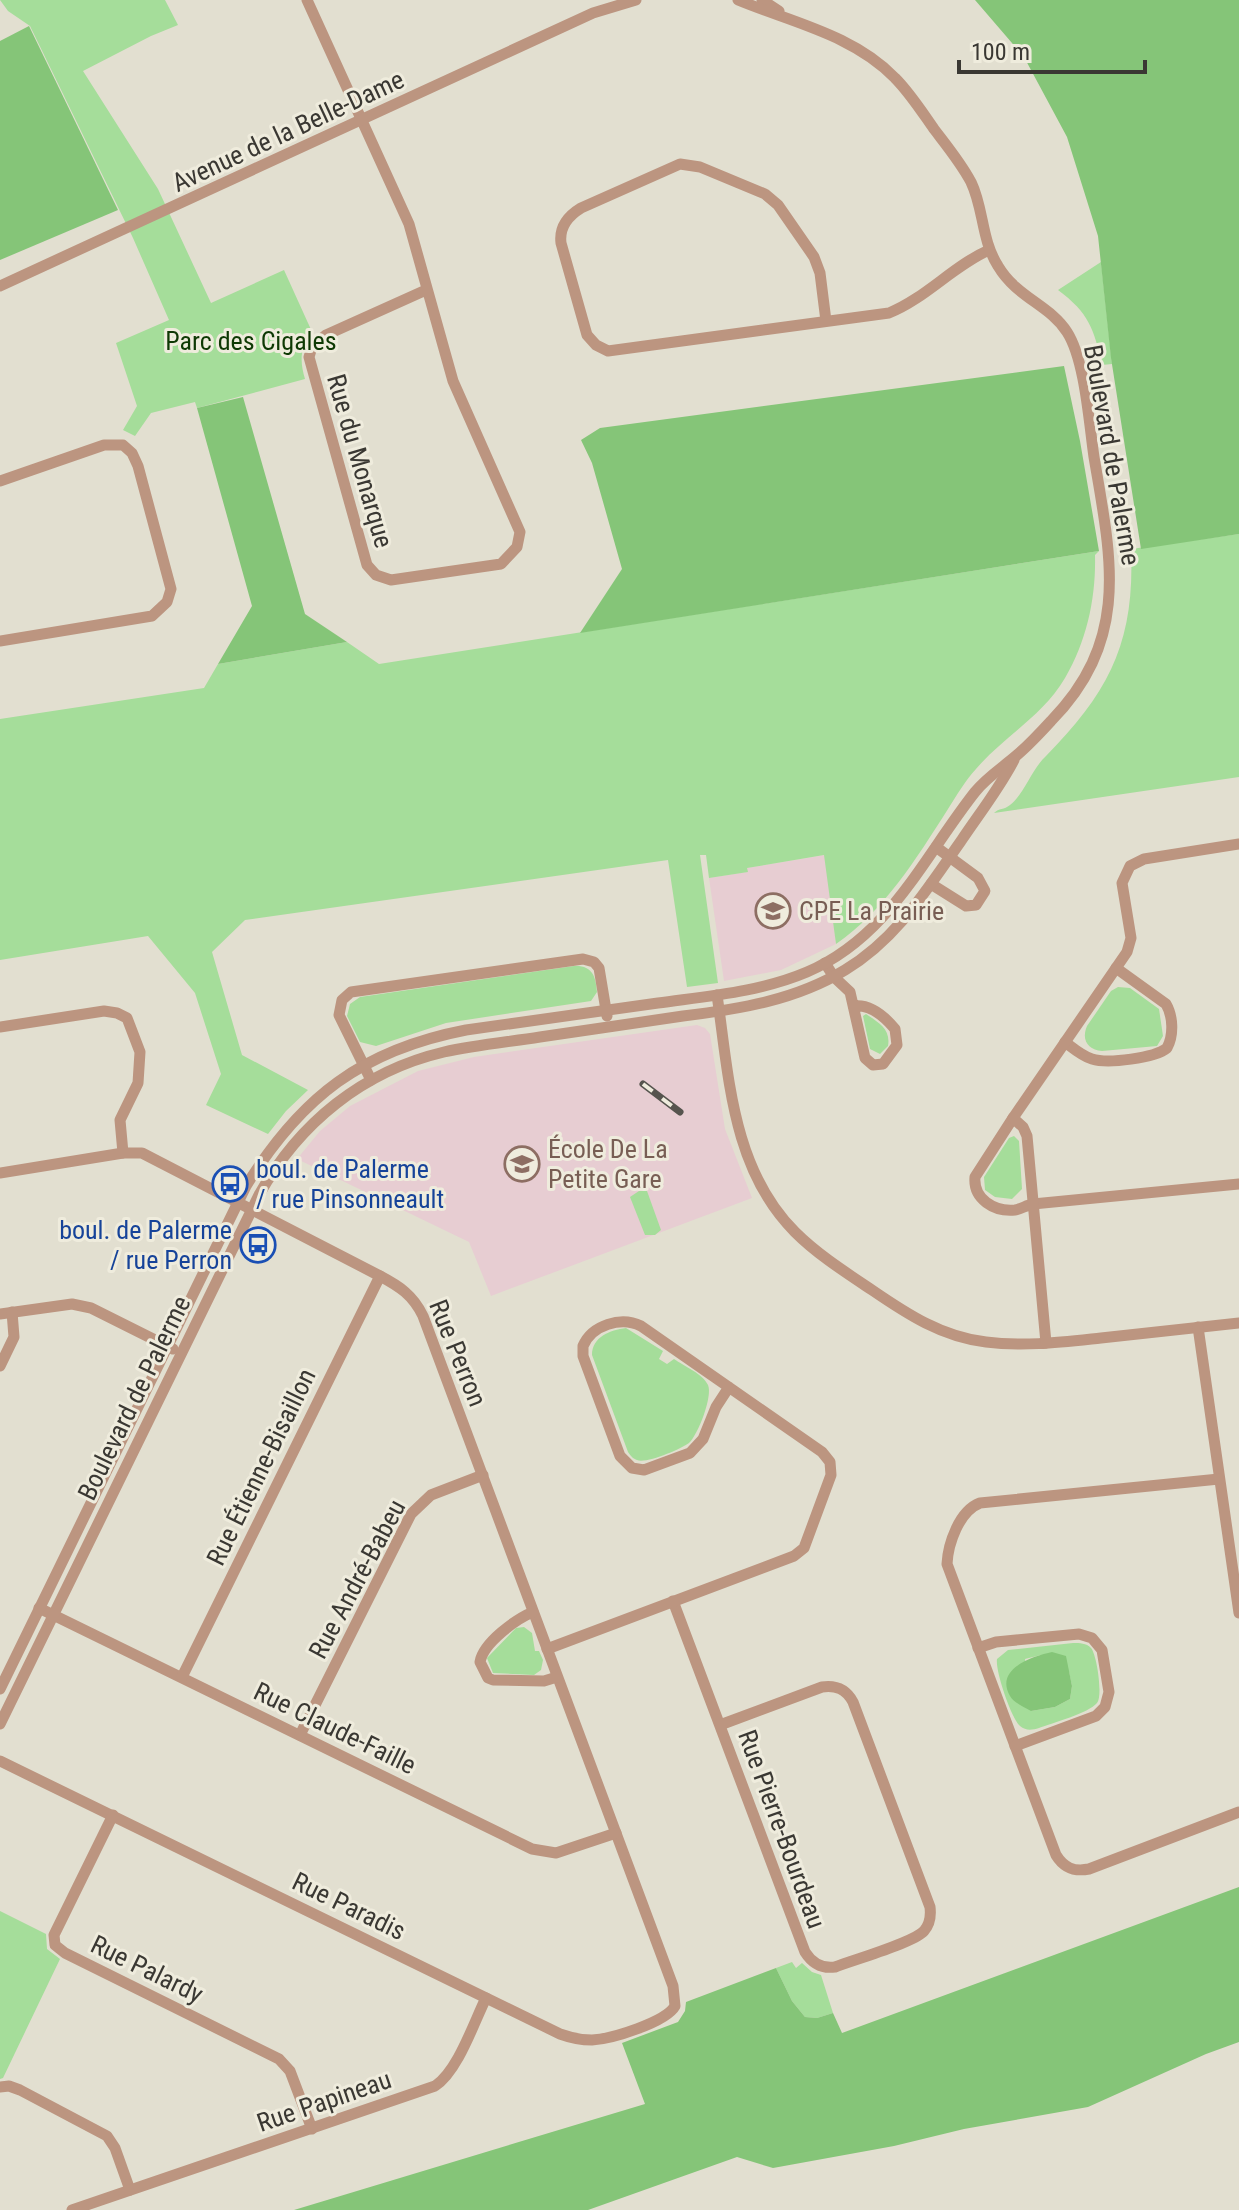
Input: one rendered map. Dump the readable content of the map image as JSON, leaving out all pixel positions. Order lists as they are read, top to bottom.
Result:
{
  "streets": {
    "street": [
      "Avenue de la Belle-Dame",
      "Boulevard de Palerme",
      "Rue du Monarque",
      "Rue Perron",
      "Rue Étienne-Bisaillon",
      "Rue André-Babeu",
      "Rue Claude-Faille",
      "Rue Pierre-Bourdeau",
      "Rue Paradis",
      "Rue Palardy",
      "Rue Papineau"
    ]
  },
  "crossings": [
    ["Avenue de la Belle-Dame", "Rue du Monarque"],
    ["Boulevard de Palerme", "Rue Perron"],
    ["Boulevard de Palerme", "Rue Claude-Faille"],
    ["Rue Perron", "Rue Étienne-Bisaillon"],
    ["Rue Perron", "Rue André-Babeu"],
    ["Rue Perron", "Rue Claude-Faille"],
    ["Rue Perron", "Rue Paradis"],
    ["Rue Étienne-Bisaillon", "Rue Claude-Faille"],
    ["Rue André-Babeu", "Rue Claude-Faille"],
    ["Rue Paradis", "Rue Palardy"],
    ["Rue Paradis", "Rue Papineau"],
    ["Rue Palardy", "Rue Papineau"]
  ],
  "parks": ["Parc des Cigales"],
  "places": {
    "school or university": ["CPE La Prairie", "École De La Petite Gare"],
    "bus stop": ["boul. de Palerme / rue Pinsonneault", "boul. de Palerme / rue Perron"]
  },
  "scale_bar": "100 m"
}
